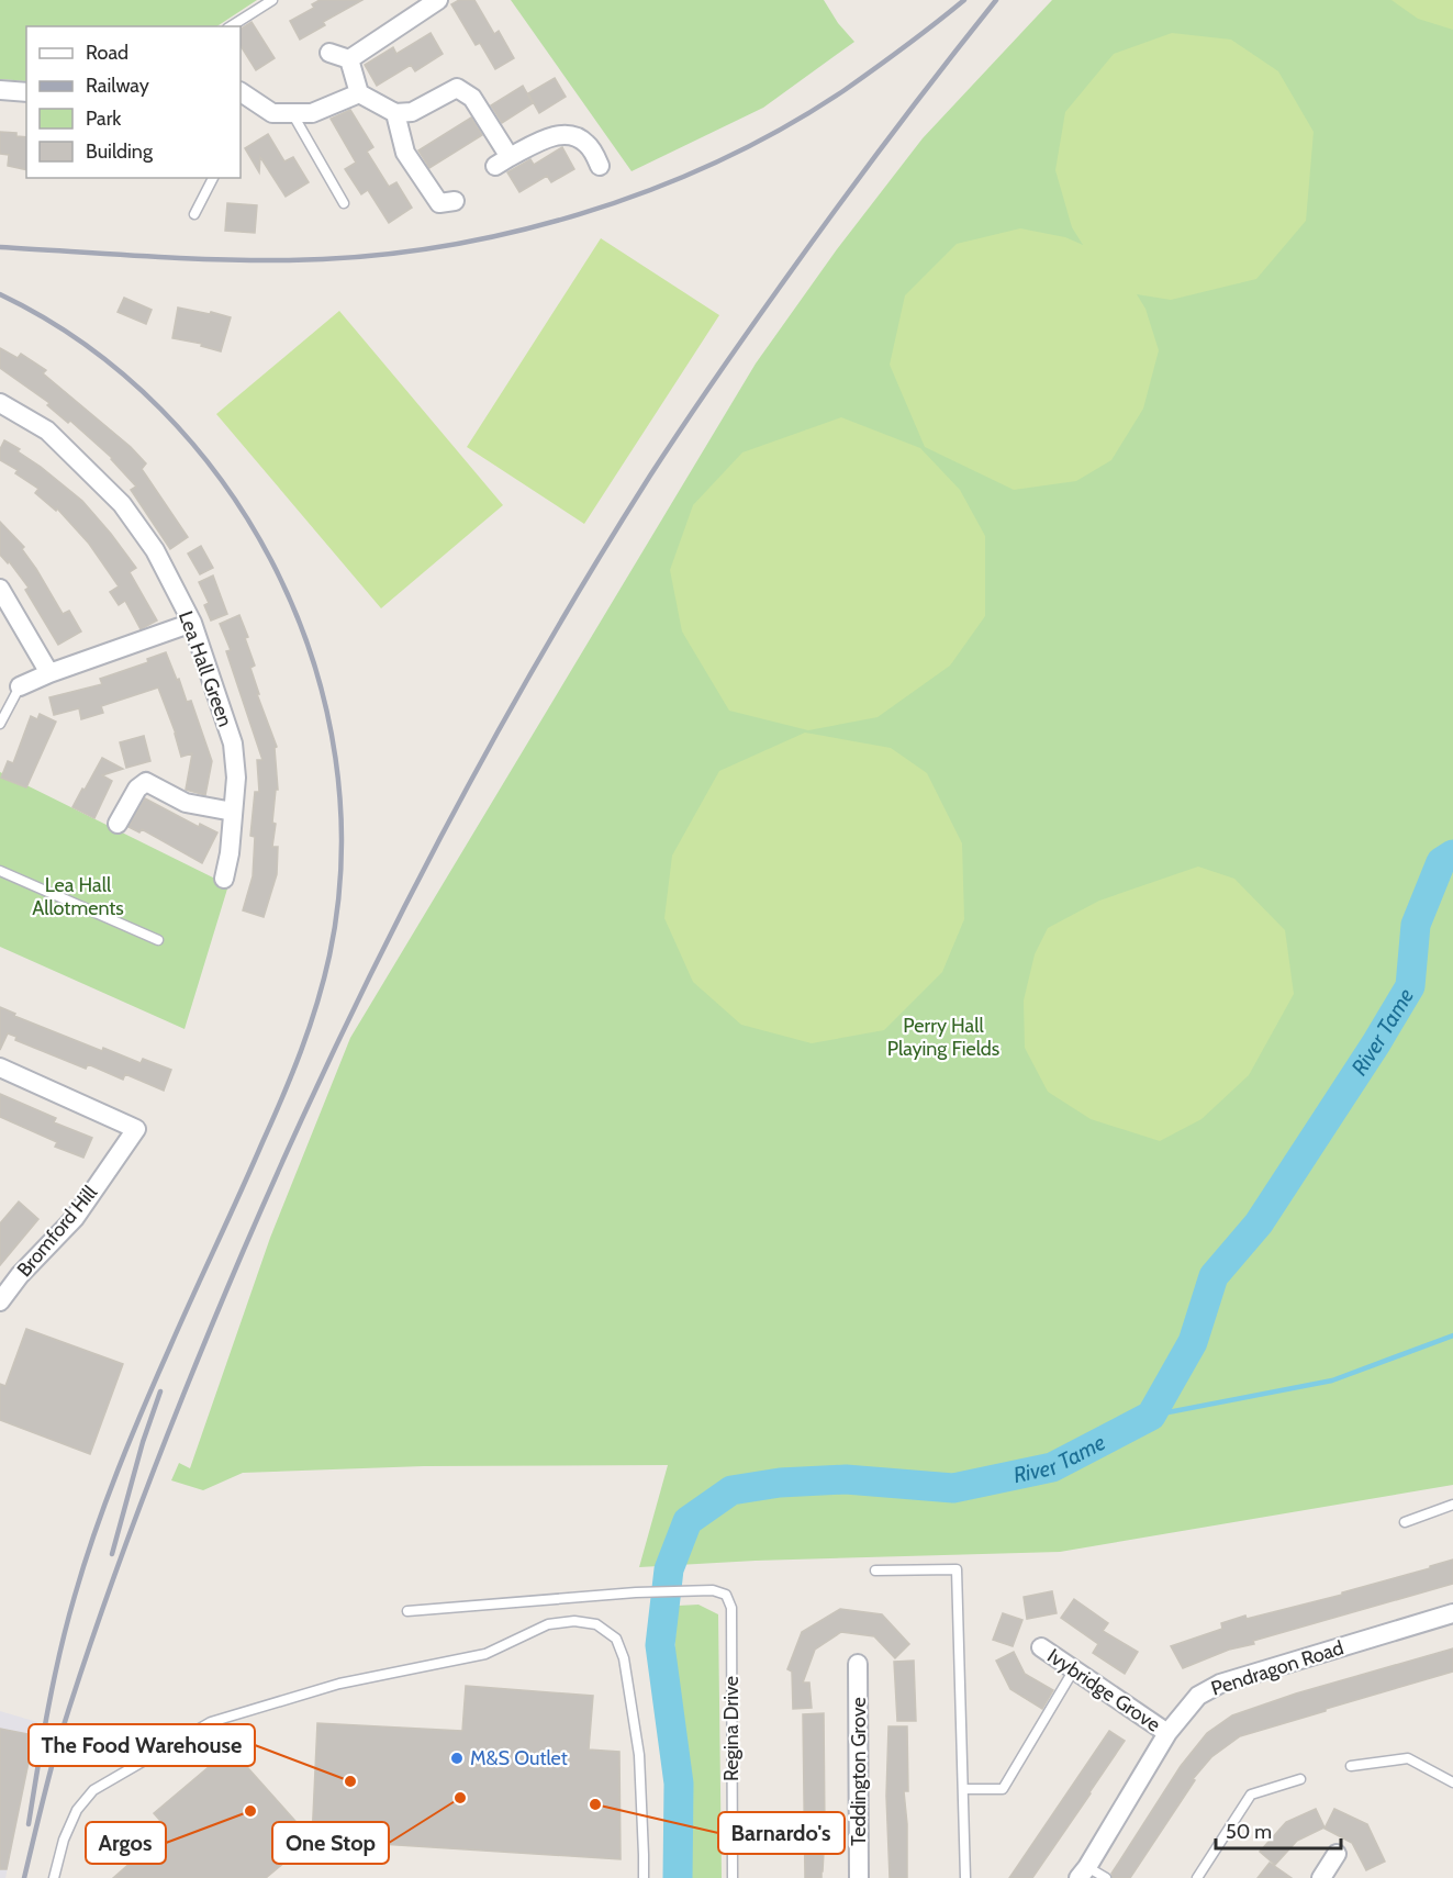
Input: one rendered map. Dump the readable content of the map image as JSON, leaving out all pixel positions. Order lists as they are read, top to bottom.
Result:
{
  "streets": {
    "street": [
      "Lea Hall Green",
      "Bromford Hill",
      "Pendragon Road",
      "Ivybridge Grove",
      "Teddington Grove"
    ],
    "lane": ["Regina Drive"]
  },
  "crossings": [
    ["Pendragon Road", "Ivybridge Grove"]
  ],
  "water": ["River Tame"],
  "parks": ["Lea Hall Allotments", "Perry Hall Playing Fields"],
  "places": [
    "M&S Outlet",
    "The Food Warehouse",
    "One Stop",
    "Barnardo's",
    "Argos"
  ],
  "legend": [
    "Road",
    "Railway",
    "Park",
    "Building"
  ],
  "scale_bar": "50 m"
}
